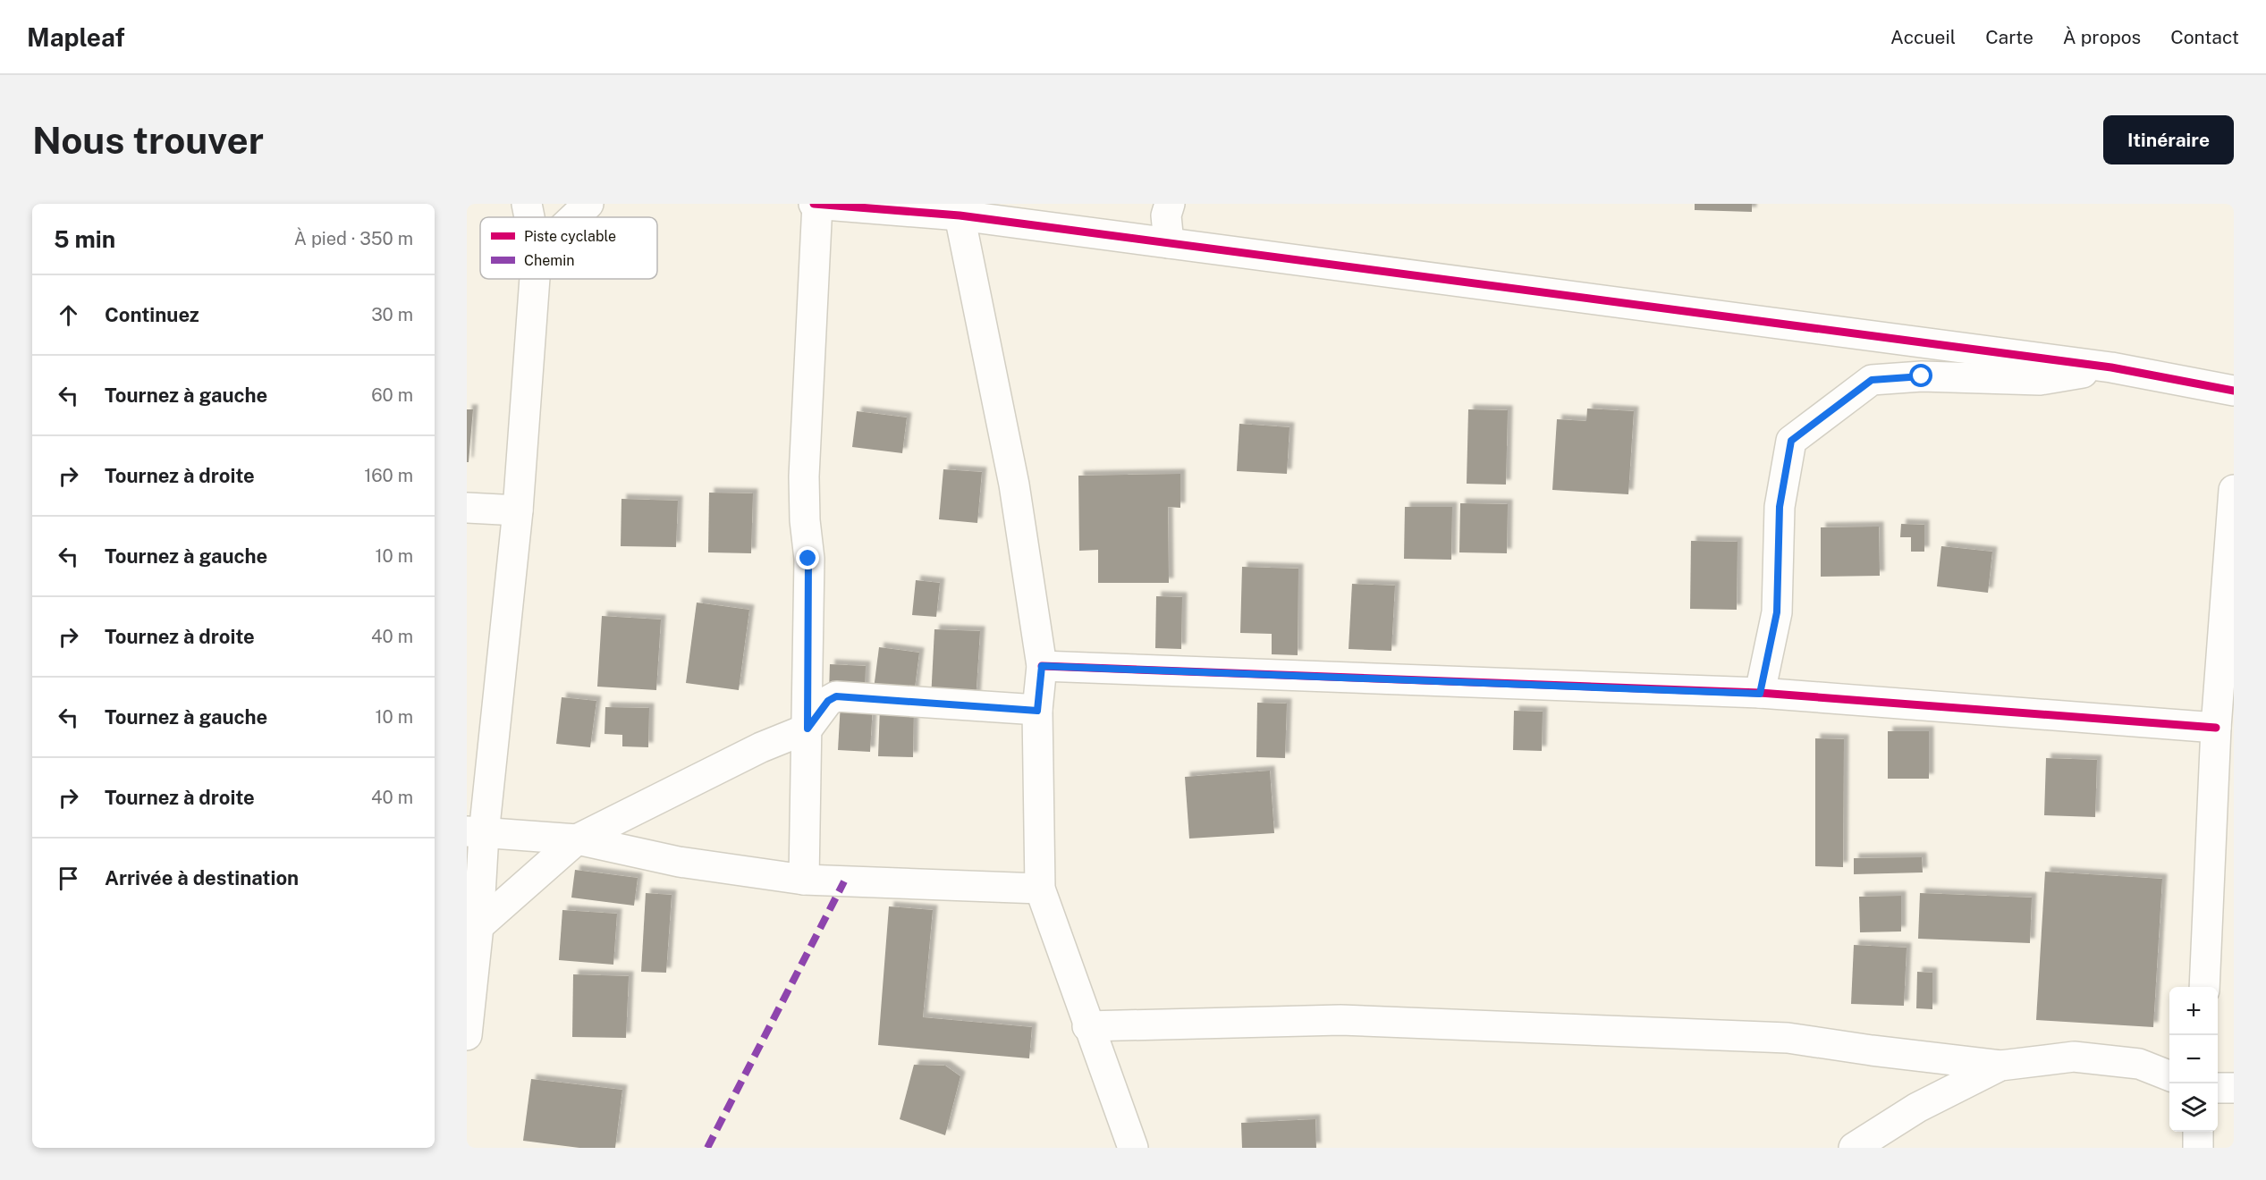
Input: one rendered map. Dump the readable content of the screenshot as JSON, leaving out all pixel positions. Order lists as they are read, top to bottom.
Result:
{
  "legend": ["Piste cyclable", "Chemin"],
  "page": {
    "header": "Mapleaf",
    "nav": [
      "Accueil",
      "Carte",
      "À propos",
      "Contact"
    ],
    "buttons": "Itinéraire",
    "title": "Nous trouver",
    "heading": ["5 min", "À pied · 350 m"],
    "list": [
      ["Continuez", "30 m"],
      ["Tournez à gauche", "60 m"],
      ["Tournez à droite", "160 m"],
      ["Tournez à gauche", "10 m"],
      ["Tournez à droite", "40 m"],
      ["Tournez à gauche", "10 m"],
      ["Tournez à droite", "40 m"],
      "Arrivée à destination"
    ],
    "map_buttons": ["+", "−"]
  }
}
